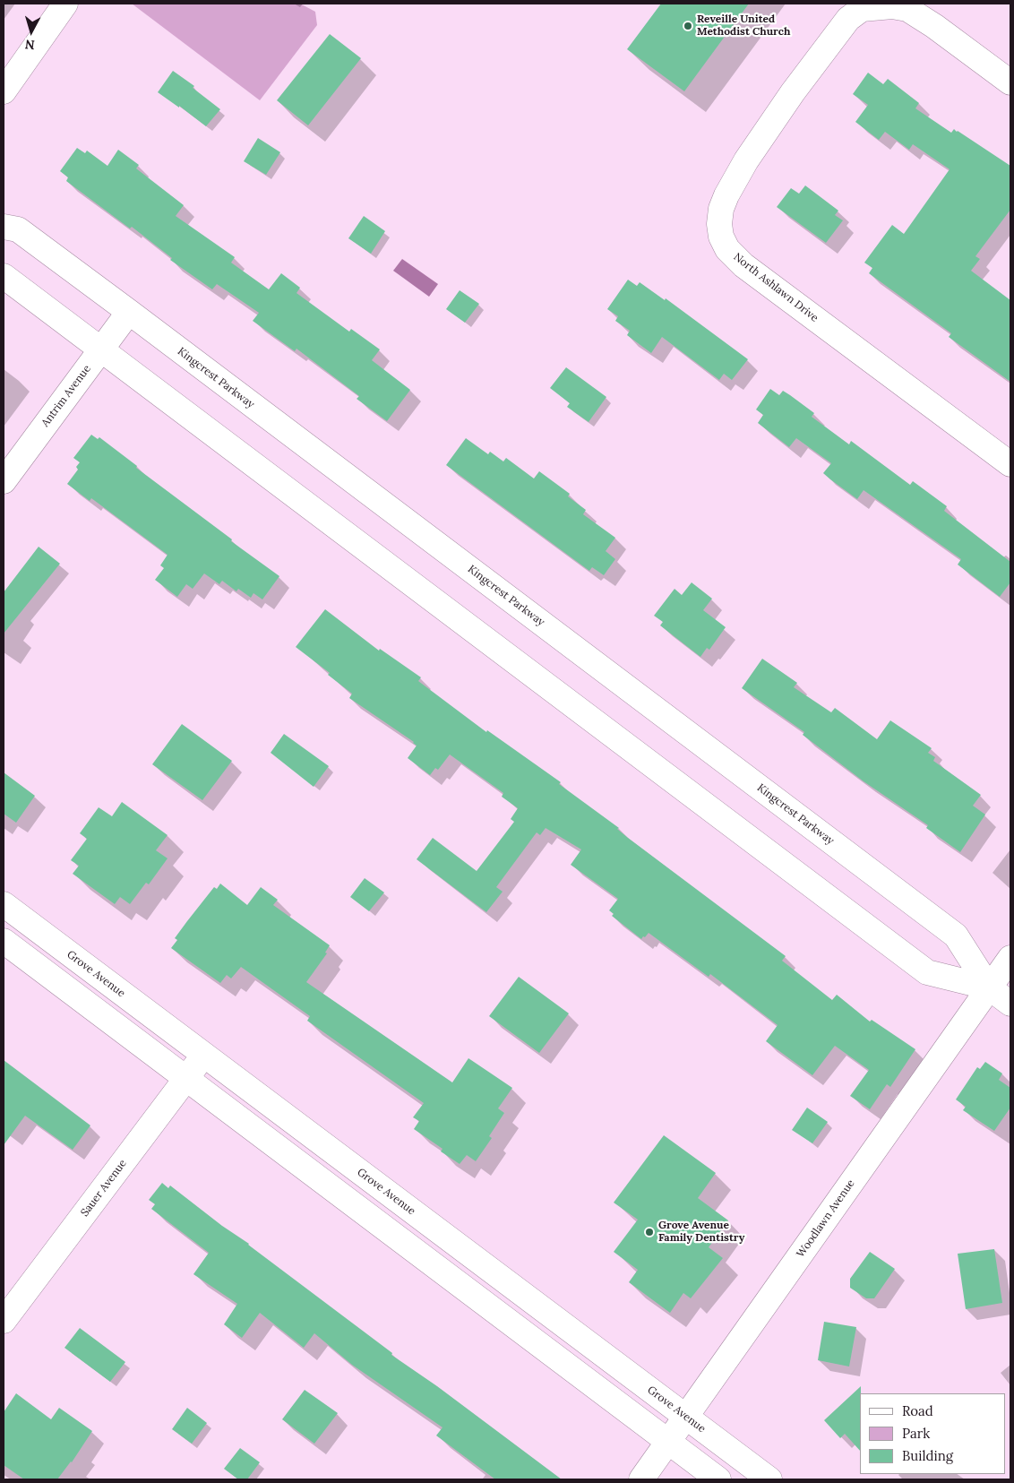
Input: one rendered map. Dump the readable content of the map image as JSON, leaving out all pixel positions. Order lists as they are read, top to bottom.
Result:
{
  "streets": {
    "street": [
      "North Ashlawn Drive",
      "Kingcrest Parkway",
      "Antrim Avenue",
      "Grove Avenue",
      "Sauer Avenue",
      "Woodlawn Avenue"
    ]
  },
  "crossings": [
    ["Kingcrest Parkway", "Antrim Avenue"],
    ["Kingcrest Parkway", "Woodlawn Avenue"],
    ["Grove Avenue", "Sauer Avenue"],
    ["Grove Avenue", "Woodlawn Avenue"]
  ],
  "places": ["Reveille United Methodist Church", "Grove Avenue Family Dentistry"],
  "legend": ["Road", "Park", "Building"],
  "north": "bottom"
}
